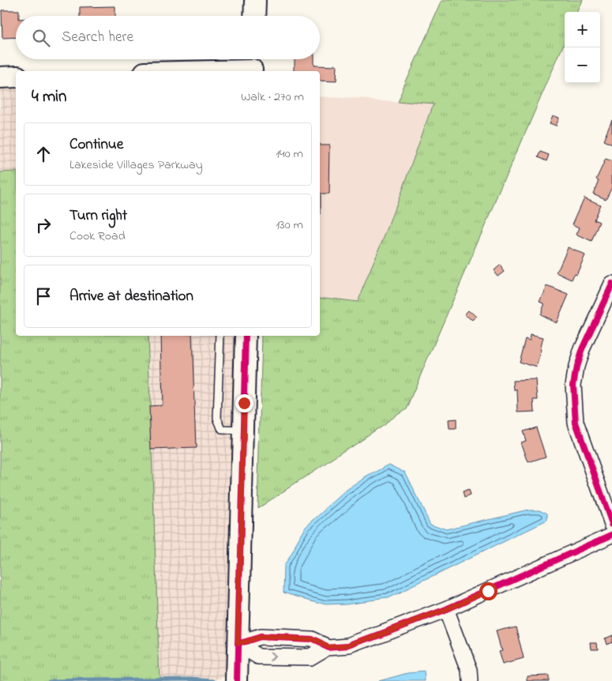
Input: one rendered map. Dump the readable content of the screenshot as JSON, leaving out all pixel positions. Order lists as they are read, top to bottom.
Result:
{
  "page": {
    "map_buttons": ["+", "−"],
    "search": "Search here",
    "heading": ["4 min", "Walk · 270 m"],
    "list": [
      ["Continue", "Lakeside Villages Parkway", "140 m"],
      ["Turn right", "Cook Road", "130 m"],
      "Arrive at destination"
    ]
  }
}
